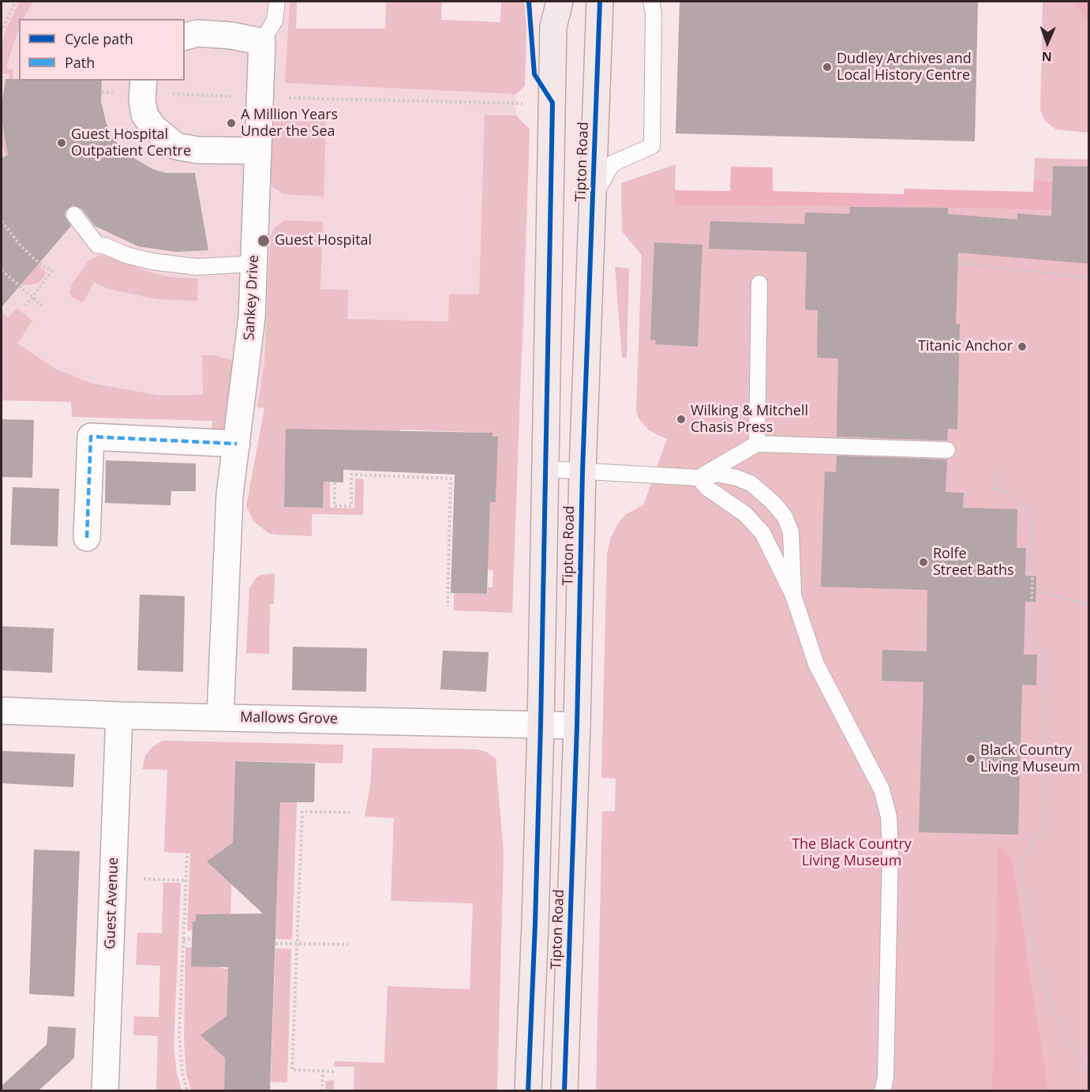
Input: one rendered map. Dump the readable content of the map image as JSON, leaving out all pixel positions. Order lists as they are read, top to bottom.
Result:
{
  "streets": {
    "main road": ["Tipton Road"],
    "street": ["Sankey Drive", "Mallows Grove", "Guest Avenue"]
  },
  "crossings": [
    ["Tipton Road", "Mallows Grove"],
    ["Sankey Drive", "Mallows Grove"],
    ["Mallows Grove", "Guest Avenue"]
  ],
  "parks": ["The Black Country Living Museum"],
  "places": [
    "Dudley Archives and Local History Centre",
    "A Million Years Under the Sea",
    "Guest Hospital Outpatient Centre",
    "Guest Hospital",
    "Titanic Anchor",
    "Wilking & Mitchell Chasis Press",
    "Rolfe Street Baths",
    "Black Country Living Museum"
  ],
  "legend": ["Cycle path", "Path"],
  "north": "bottom"
}
